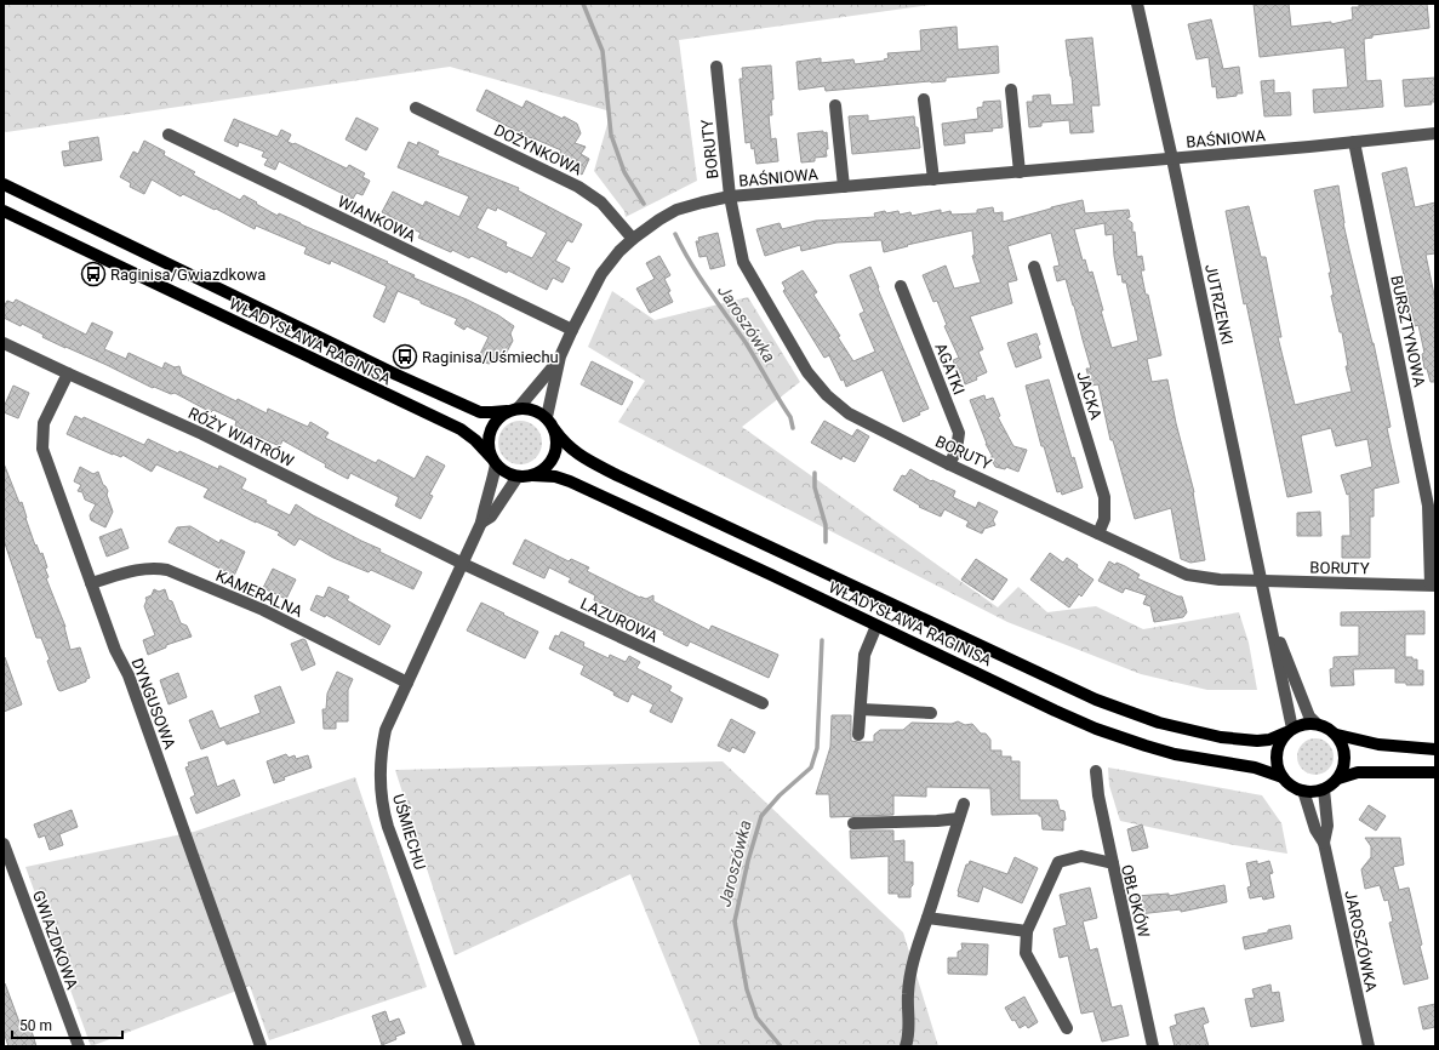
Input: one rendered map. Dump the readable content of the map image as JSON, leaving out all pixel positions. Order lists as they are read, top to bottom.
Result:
{
  "streets": {
    "main road": ["WŁADYSŁAWA RAGINISA"],
    "street": [
      "BAŚNIOWA",
      "DOŻYNKOWA",
      "BORUTY",
      "WIANKOWA",
      "JUTRZENKI",
      "BURSZTYNOWA",
      "AGATKI",
      "JACKA",
      "RÓŻY WIATRÓW",
      "KAMERALNA",
      "LAZUROWA",
      "DYNGUSOWA",
      "UŚMIECHU",
      "OBŁOKÓW",
      "GWIAZDKOWA",
      "JAROSZÓWKA"
    ]
  },
  "crossings": [
    ["BAŚNIOWA", "DOŻYNKOWA"],
    ["BAŚNIOWA", "BORUTY"],
    ["BAŚNIOWA", "WIANKOWA"],
    ["BAŚNIOWA", "JUTRZENKI"],
    ["BAŚNIOWA", "BURSZTYNOWA"],
    ["BAŚNIOWA", "WŁADYSŁAWA RAGINISA"],
    ["BAŚNIOWA", "UŚMIECHU"],
    ["BORUTY", "JUTRZENKI"],
    ["BORUTY", "BURSZTYNOWA"],
    ["BORUTY", "AGATKI"],
    ["BORUTY", "JACKA"],
    ["JUTRZENKI", "WŁADYSŁAWA RAGINISA"],
    ["JUTRZENKI", "JAROSZÓWKA"],
    ["WŁADYSŁAWA RAGINISA", "UŚMIECHU"],
    ["WŁADYSŁAWA RAGINISA", "JAROSZÓWKA"],
    ["RÓŻY WIATRÓW", "LAZUROWA"],
    ["RÓŻY WIATRÓW", "DYNGUSOWA"],
    ["RÓŻY WIATRÓW", "UŚMIECHU"],
    ["KAMERALNA", "DYNGUSOWA"],
    ["KAMERALNA", "UŚMIECHU"],
    ["LAZUROWA", "UŚMIECHU"]
  ],
  "water": ["Jaroszówka"],
  "places": {
    "bus stop": ["Raginisa/Gwiazdkowa", "Raginisa/Uśmiechu"]
  },
  "scale_bar": "50 m"
}
